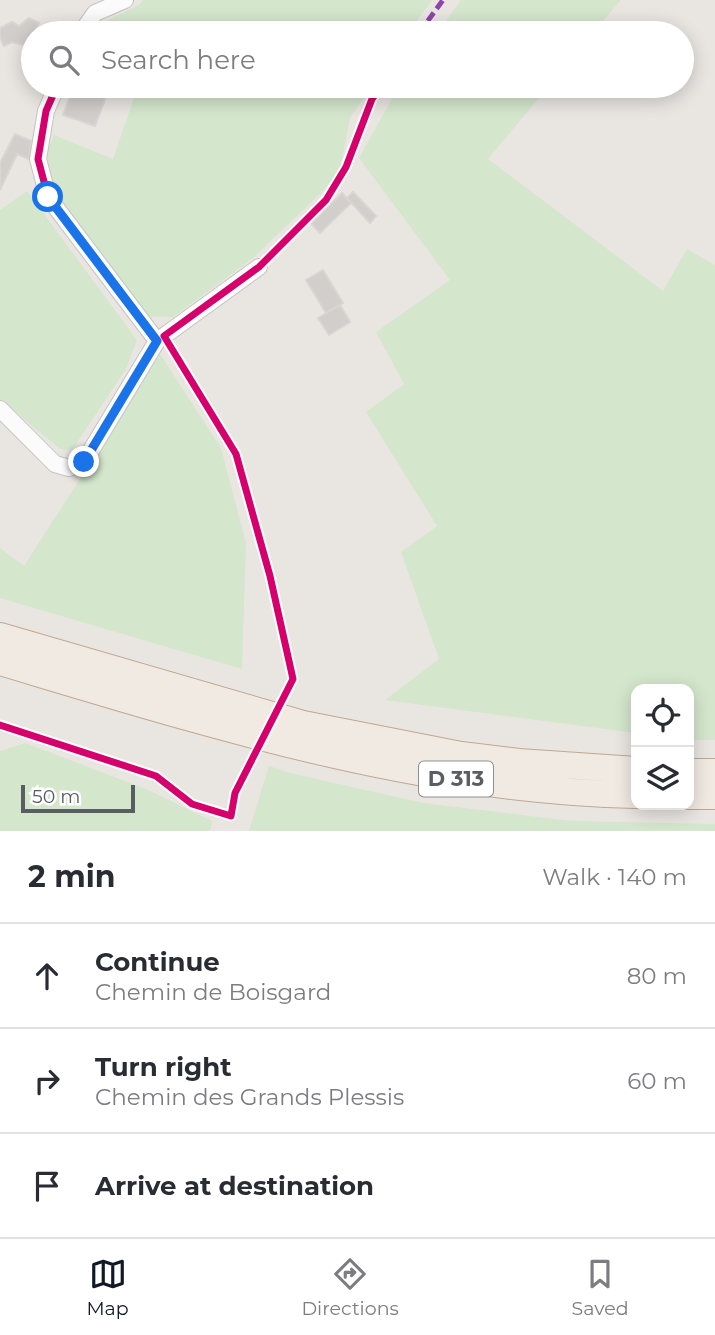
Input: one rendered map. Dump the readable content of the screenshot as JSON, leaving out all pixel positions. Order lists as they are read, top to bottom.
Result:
{
  "streets": {
    "highway": ["D 313"]
  },
  "scale_bar": "50 m",
  "page": {
    "search": "Search here",
    "scale": "50 m",
    "heading": ["2 min", "Walk · 140 m"],
    "list": [
      ["Continue", "Chemin de Boisgard", "80 m"],
      ["Turn right", "Chemin des Grands Plessis", "60 m"],
      "Arrive at destination"
    ],
    "nav": ["Map", "Directions", "Saved"]
  }
}
